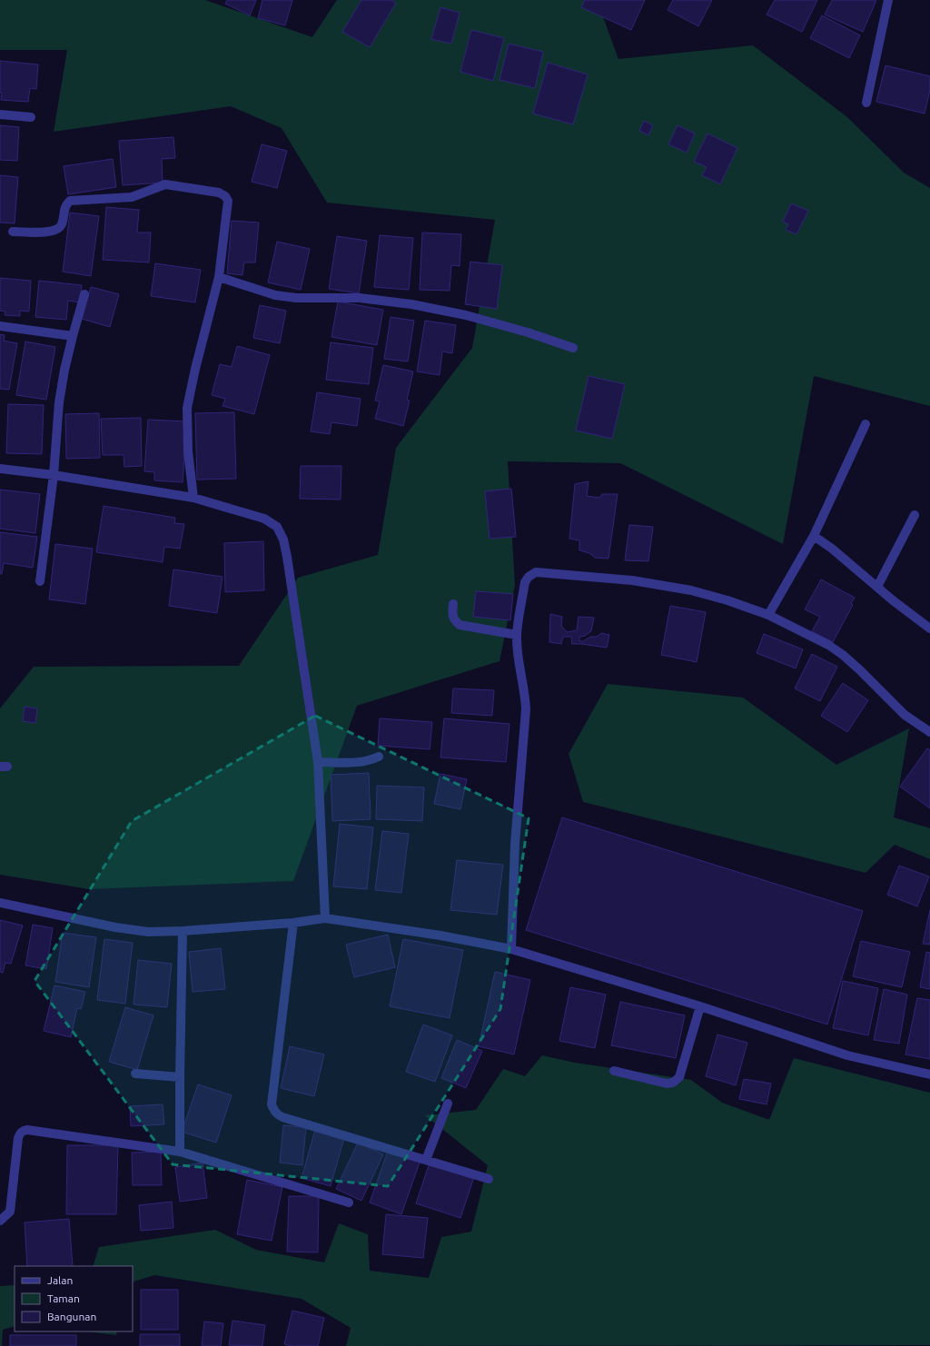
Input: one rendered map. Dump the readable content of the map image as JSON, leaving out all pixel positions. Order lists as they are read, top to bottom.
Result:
{
  "legend": ["Jalan", "Taman", "Bangunan"]
}
